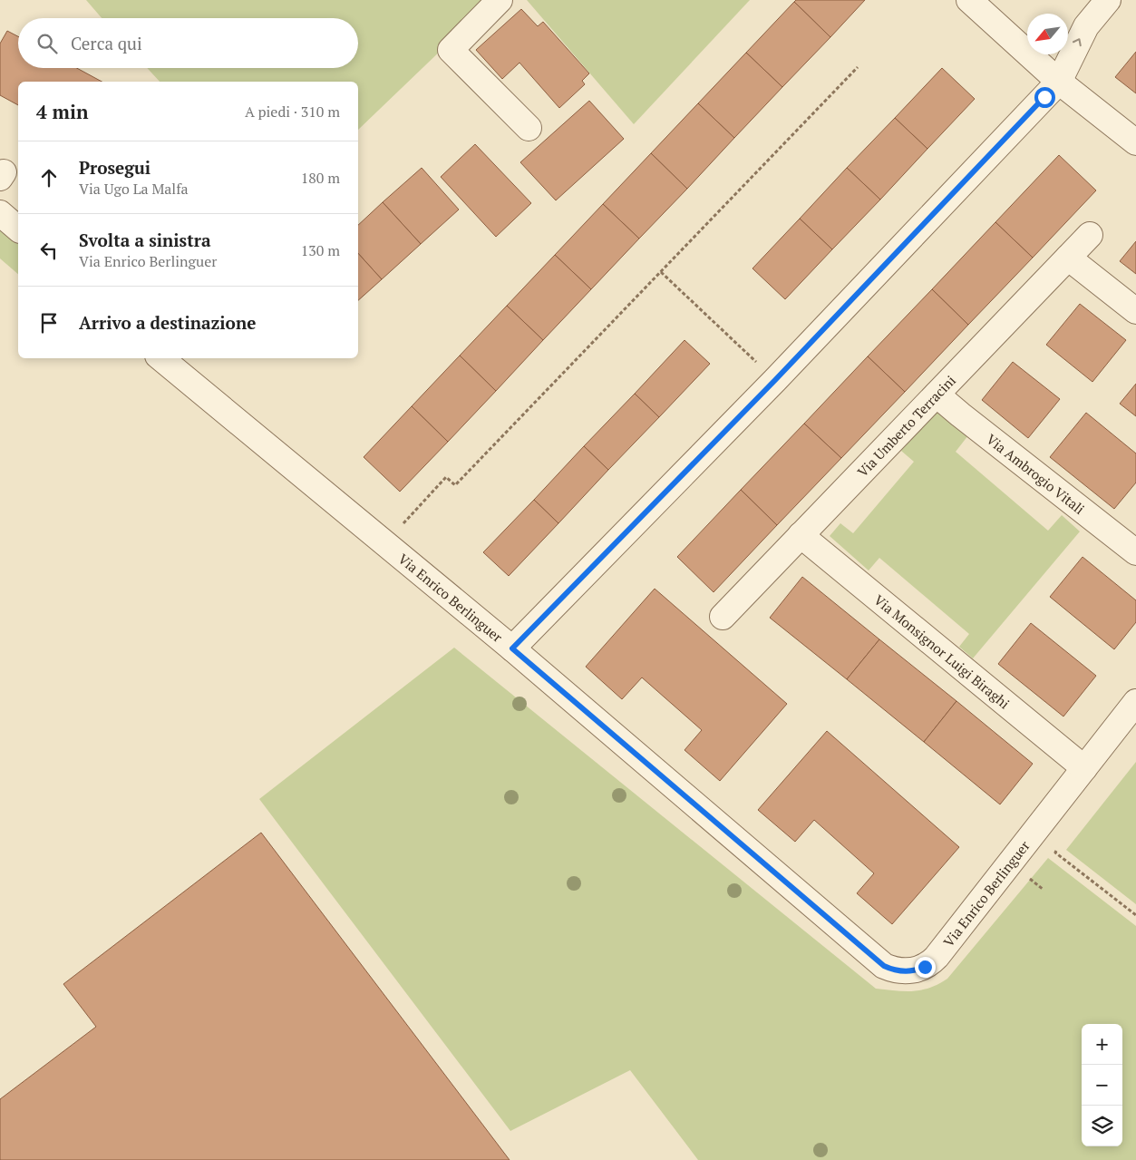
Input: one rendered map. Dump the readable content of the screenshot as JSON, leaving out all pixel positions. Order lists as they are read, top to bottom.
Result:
{
  "streets": {
    "street": [
      "Via Umberto Terracini",
      "Via Ambrogio Vitali",
      "Via Enrico Berlinguer",
      "Via Monsignor Luigi Biraghi"
    ]
  },
  "crossings": [
    ["Via Umberto Terracini", "Via Ambrogio Vitali"],
    ["Via Umberto Terracini", "Via Monsignor Luigi Biraghi"],
    ["Via Enrico Berlinguer", "Via Monsignor Luigi Biraghi"]
  ],
  "north": "bottom left",
  "page": {
    "search": "Cerca qui",
    "heading": ["4 min", "A piedi · 310 m"],
    "list": [
      ["Prosegui", "Via Ugo La Malfa", "180 m"],
      ["Svolta a sinistra", "Via Enrico Berlinguer", "130 m"],
      "Arrivo a destinazione"
    ],
    "map_buttons": ["+", "−"]
  }
}
